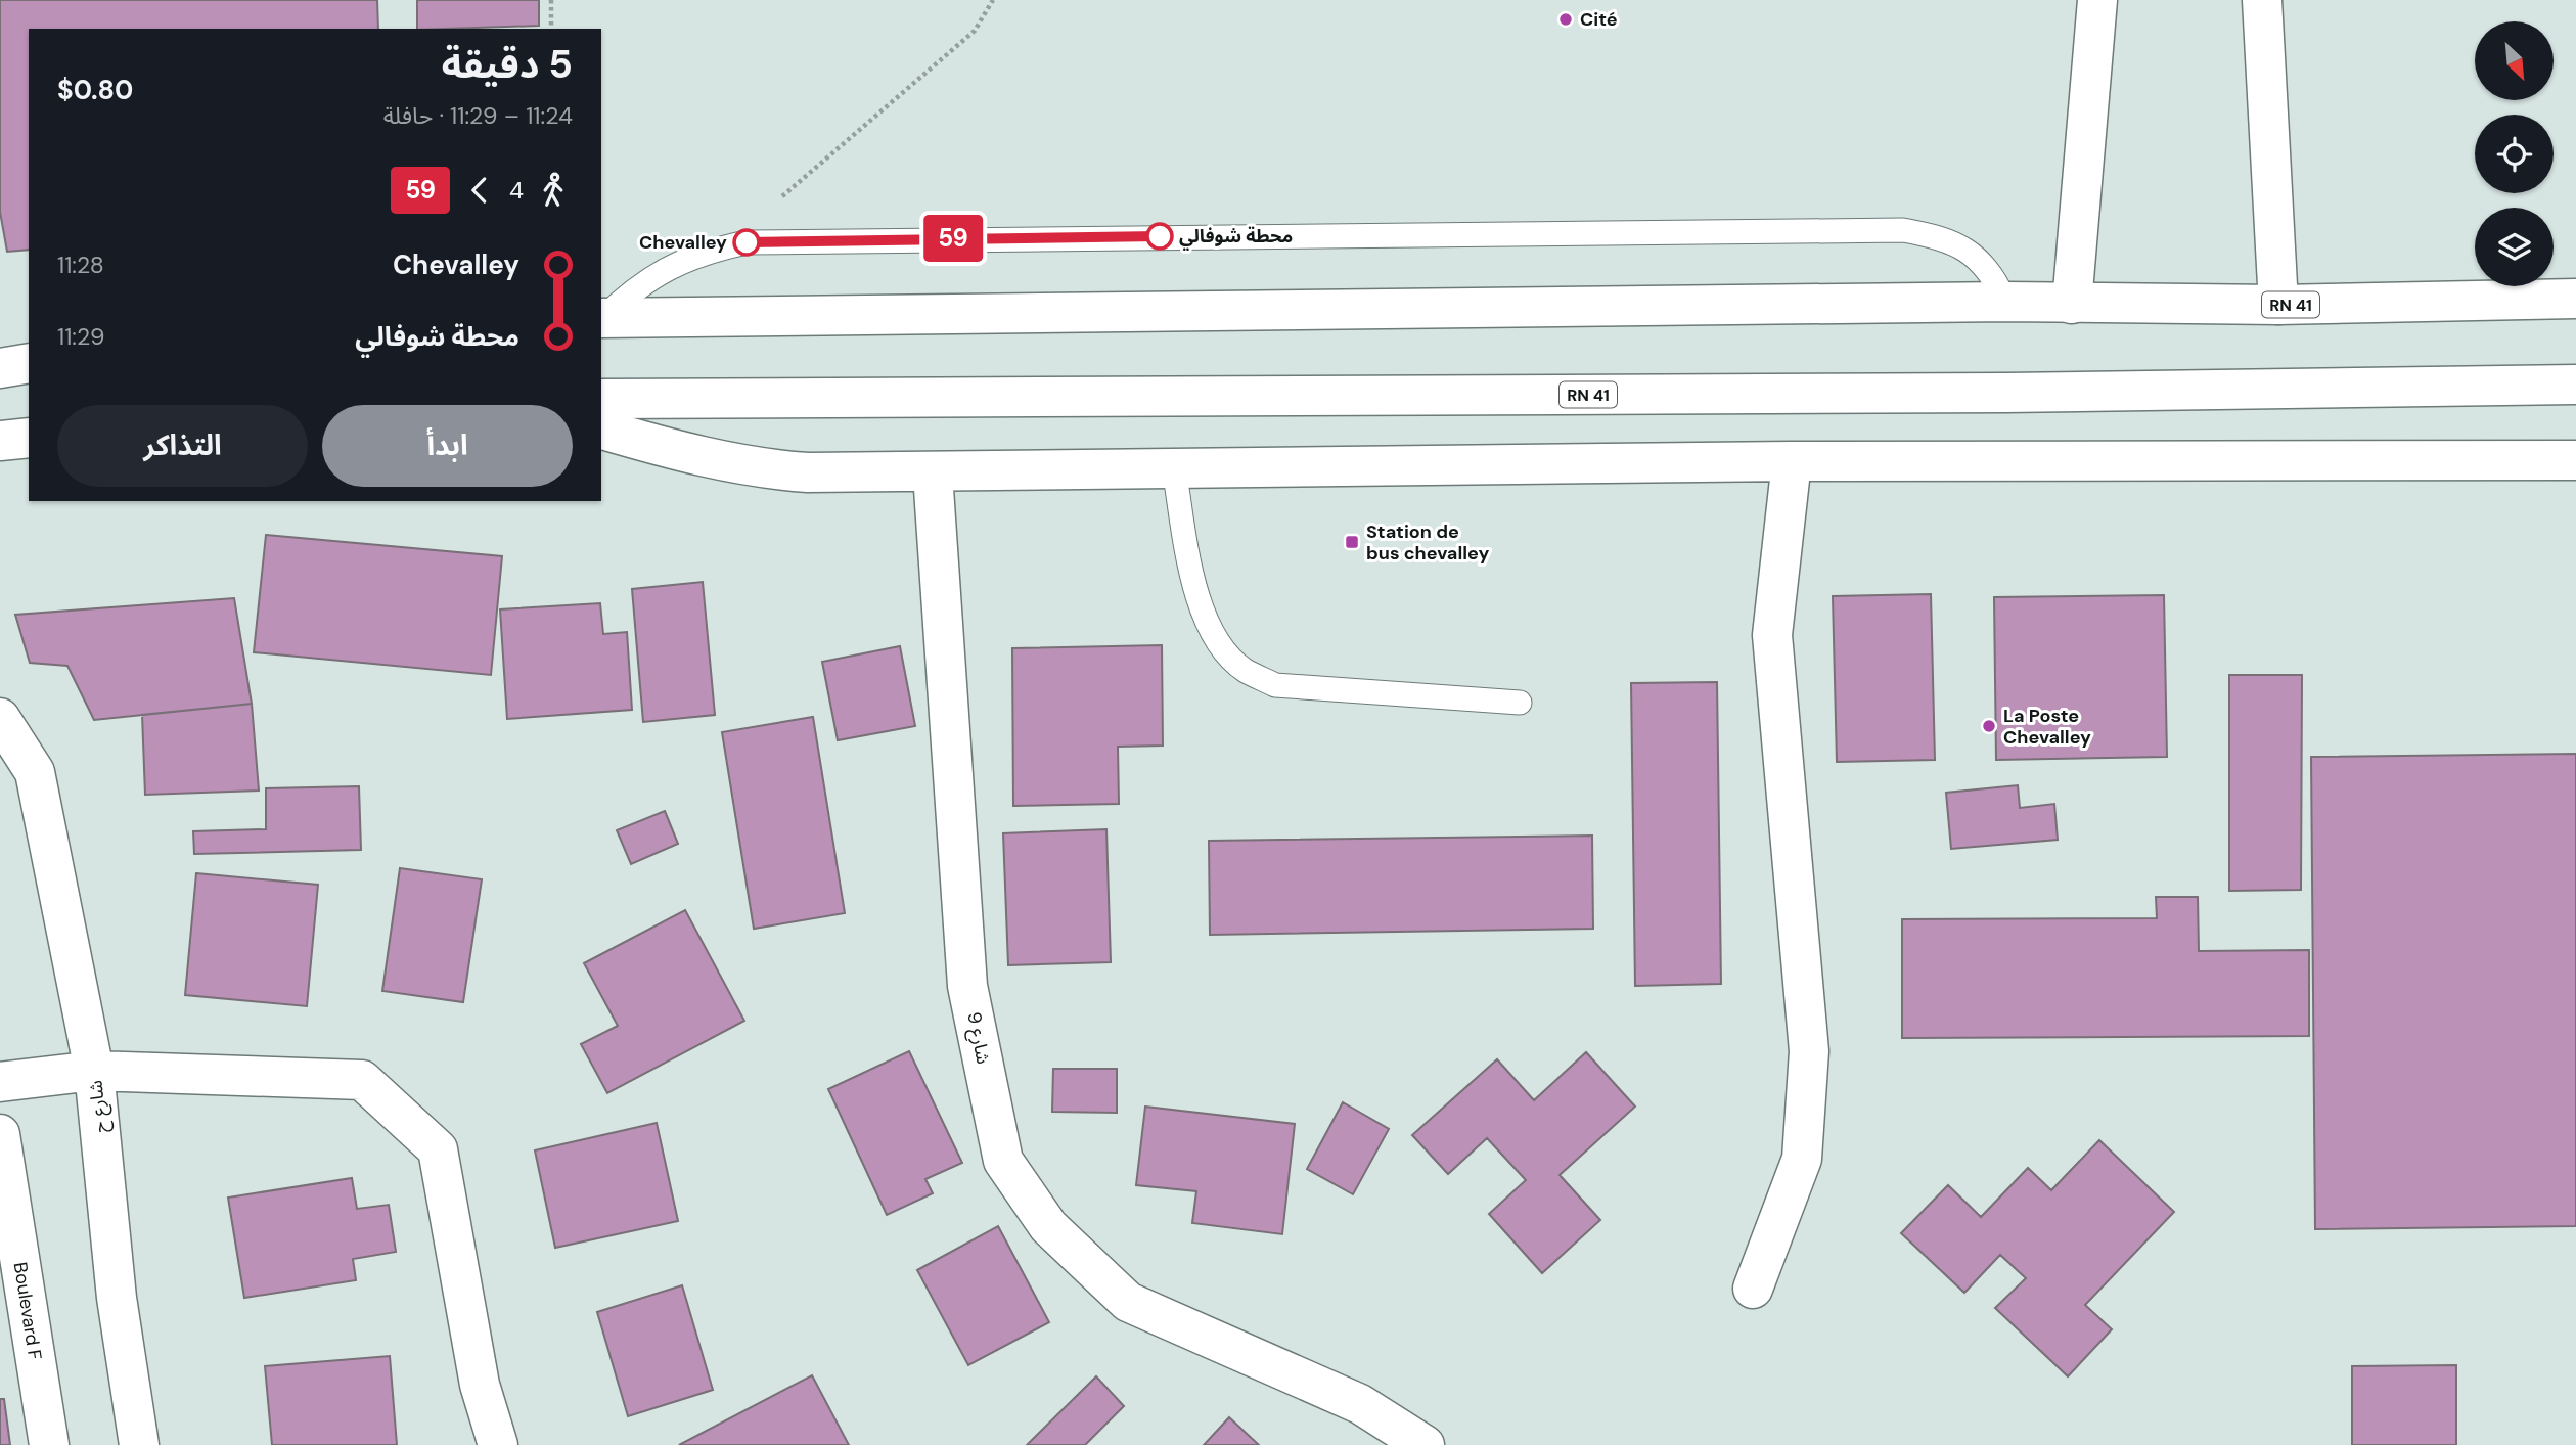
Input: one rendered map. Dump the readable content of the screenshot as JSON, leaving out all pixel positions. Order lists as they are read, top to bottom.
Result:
{
  "streets": {
    "main road": [
      "RN 41",
      "شارع 9",
      "شارع ح",
      "Boulevard F"
    ]
  },
  "places": {
    "other": [
      "Cité",
      "محطة شوفالي",
      "Chevalley",
      "La Poste Chevalley"
    ],
    "transit": ["Station de bus chevalley"]
  },
  "lines": ["bus line 59"],
  "north": "bottom right",
  "page": {
    "on_map": "59",
    "heading": ["5 دقيقة", "11:24 – 11:29 · حافلة", "$0.80"],
    "legs": ["4", "59"],
    "list": [
      {
        "name": "Chevalley",
        "value": "11:28"
      },
      {
        "name": "محطة شوفالي",
        "value": "11:29"
      }
    ],
    "buttons": ["ابدأ", "التذاكر"]
  }
}
